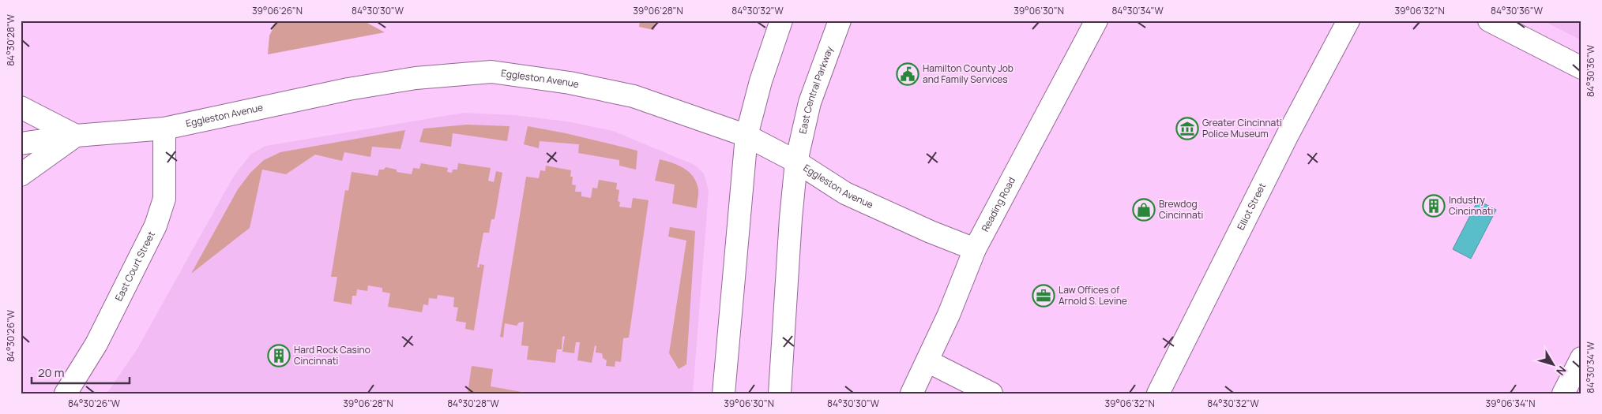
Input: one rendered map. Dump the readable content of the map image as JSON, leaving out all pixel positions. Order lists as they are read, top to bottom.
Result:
{
  "streets": {
    "main road": [
      "Eggleston Avenue",
      "East Central Parkway",
      "Reading Road",
      "Elliot Street",
      "East Court Street"
    ]
  },
  "crossings": [
    ["Eggleston Avenue", "East Central Parkway"],
    ["Eggleston Avenue", "Reading Road"],
    ["Eggleston Avenue", "East Court Street"]
  ],
  "places": {
    "public building": ["Hamilton County Job and Family Services"],
    "museum": ["Greater Cincinnati Police Museum"],
    "building": ["Industry Cincinnati", "Hard Rock Casino Cincinnati"],
    "shop": ["Brewdog Cincinnati"],
    "office": ["Law Offices of Arnold S. Levine"]
  },
  "scale_bar": "20 m",
  "north": "bottom right",
  "coordinates": [
    "39°06'26\"N",
    "84°30'30\"W",
    "39°06'28\"N",
    "84°30'32\"W",
    "39°06'30\"N",
    "84°30'34\"W",
    "39°06'32\"N",
    "84°30'36\"W",
    "84°30'28\"W",
    "84°30'26\"W",
    "39°06'34\"N"
  ]
}
